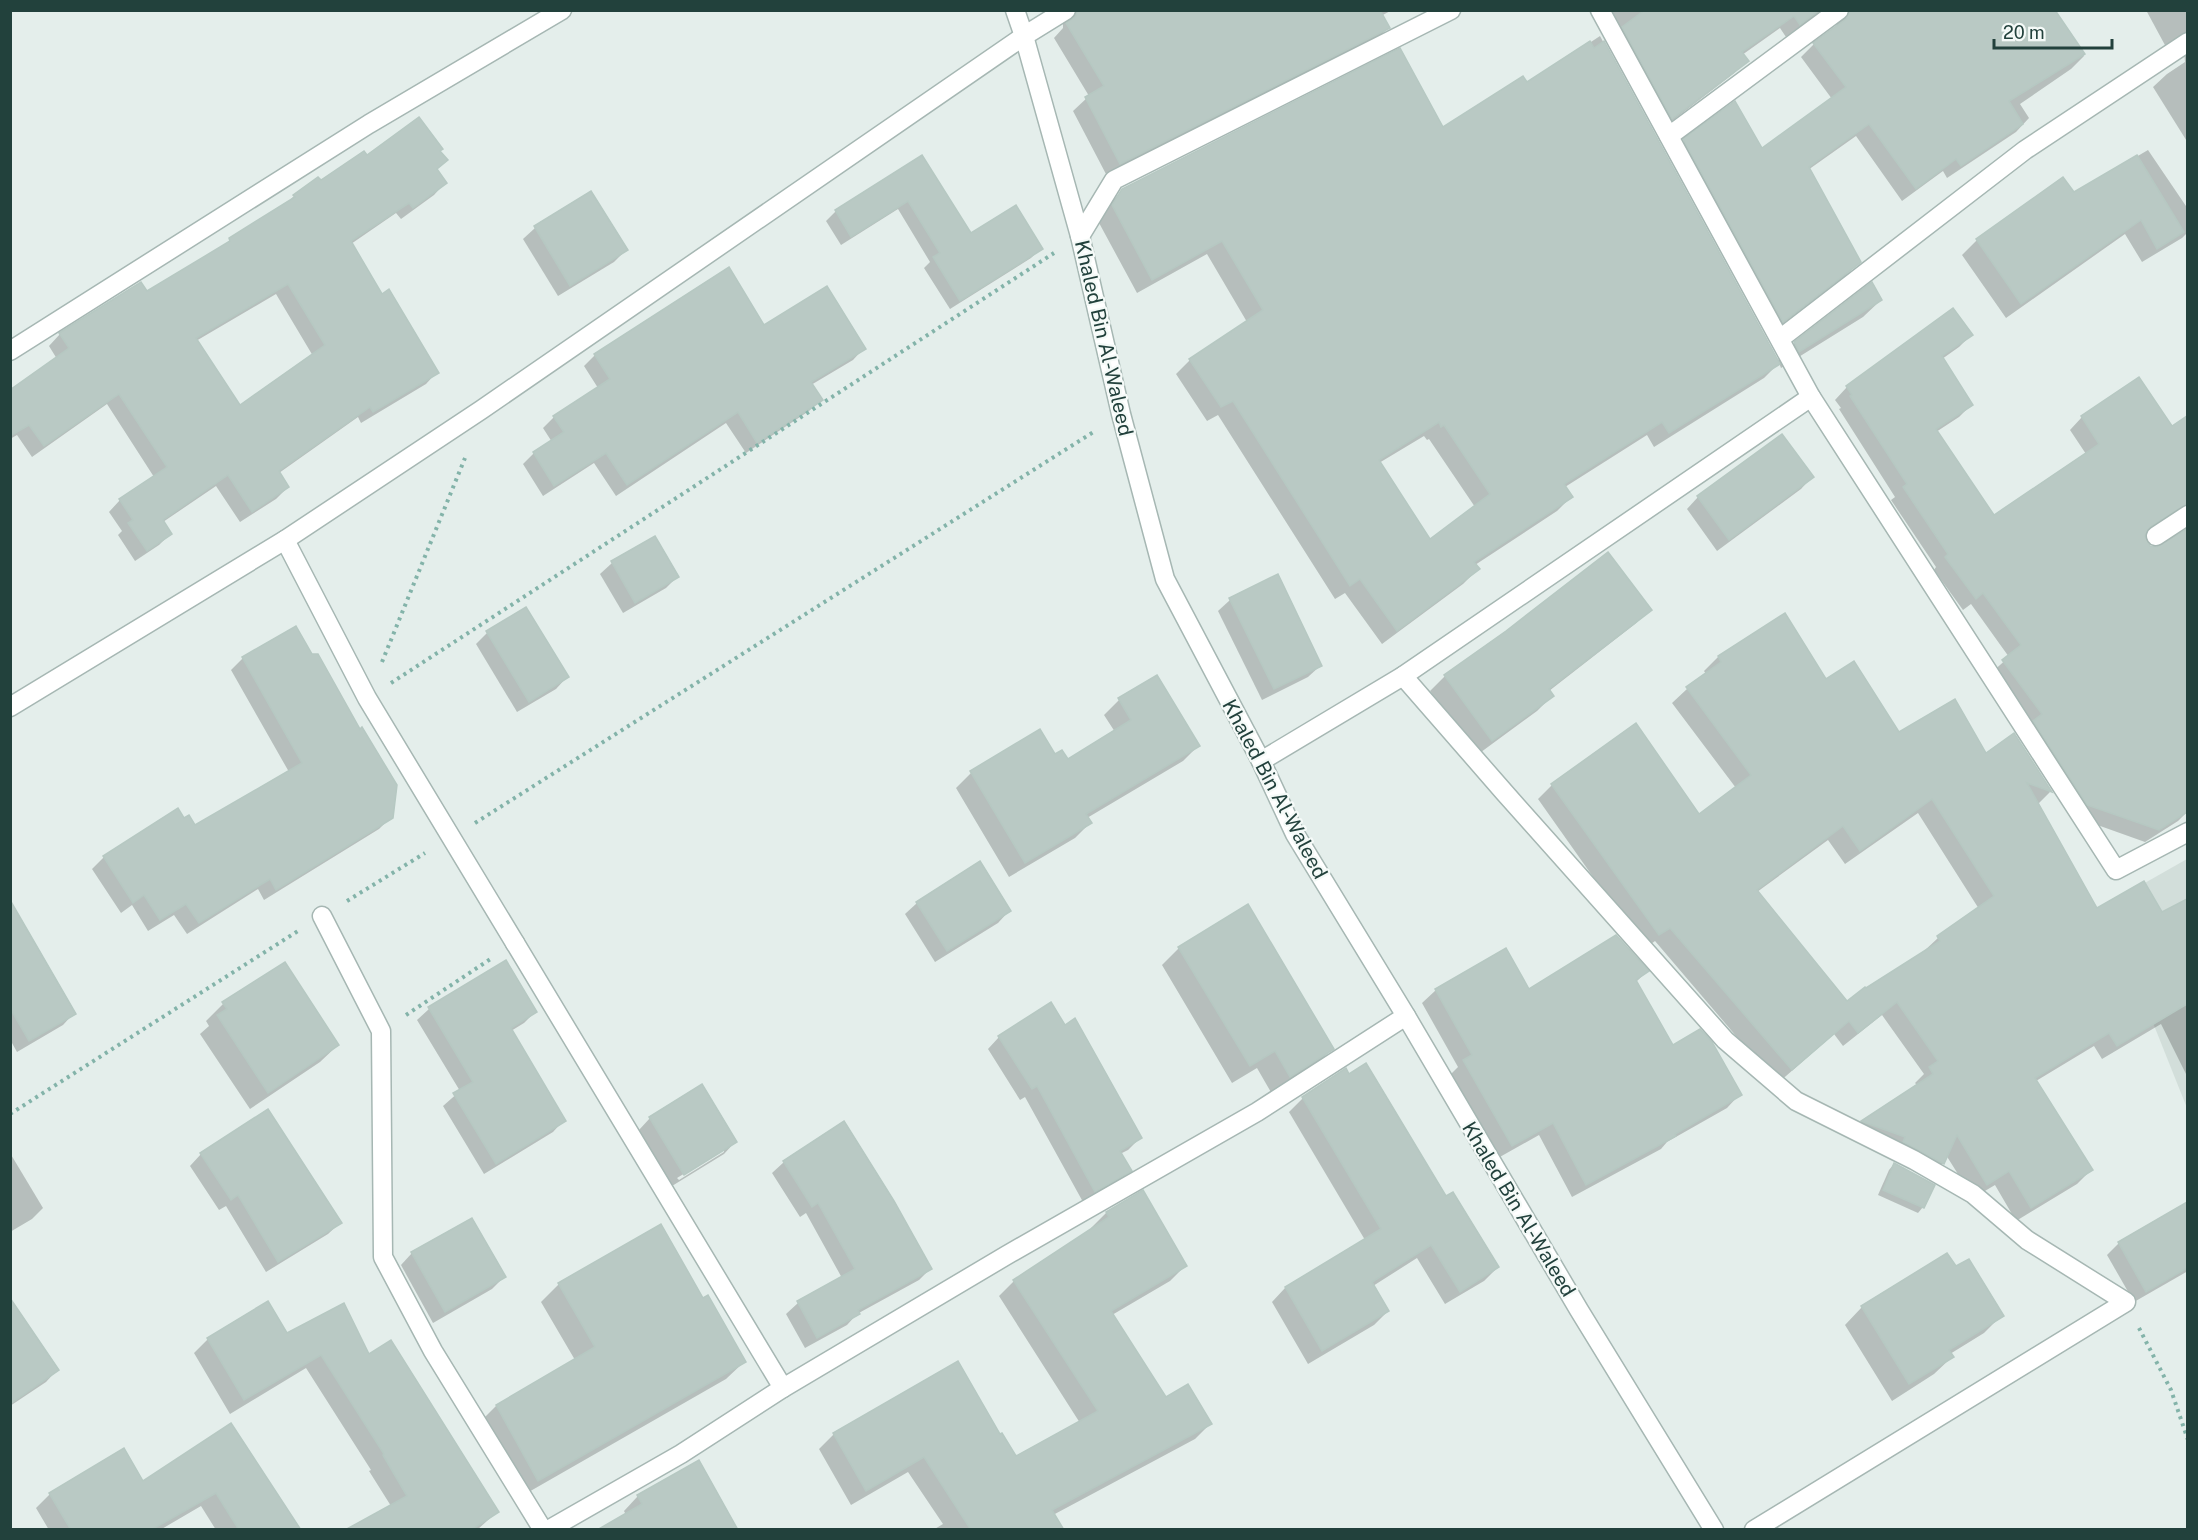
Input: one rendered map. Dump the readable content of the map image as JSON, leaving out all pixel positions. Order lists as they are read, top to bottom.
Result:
{
  "streets": {
    "street": ["Khaled Bin Al-Waleed"]
  },
  "scale_bar": "20 m"
}
